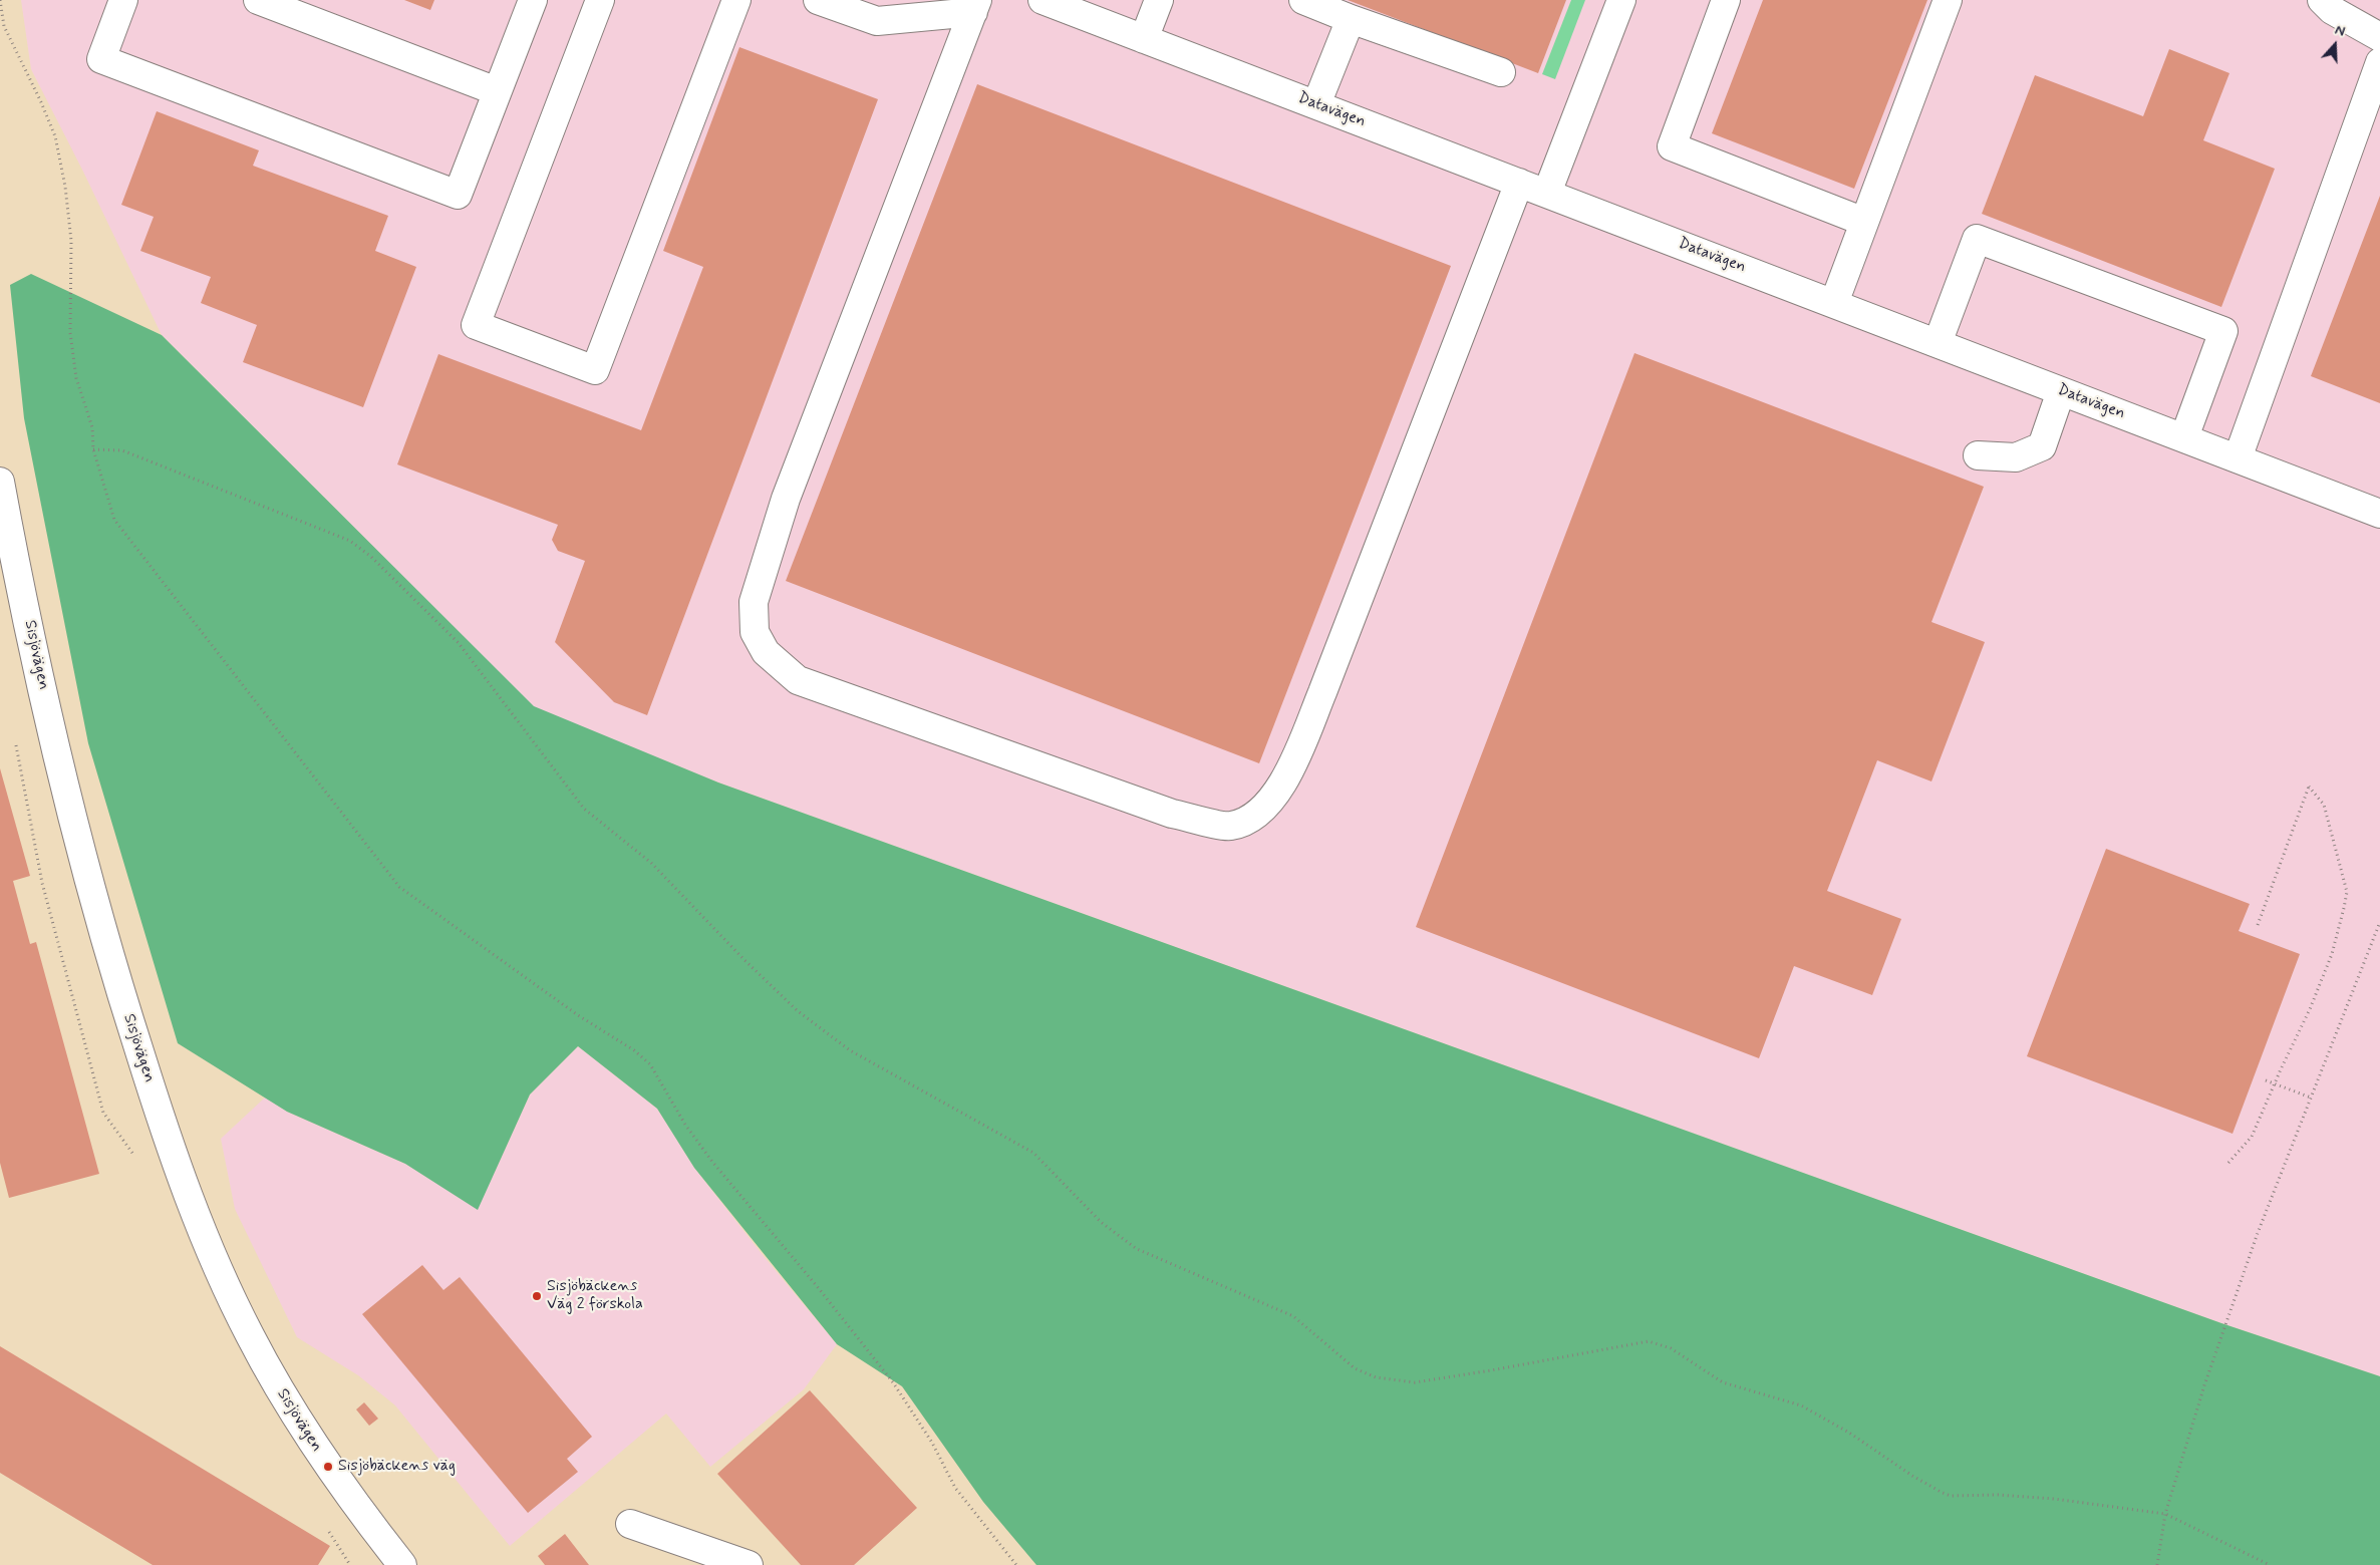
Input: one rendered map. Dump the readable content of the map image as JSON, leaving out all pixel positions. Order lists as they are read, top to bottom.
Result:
{
  "streets": {
    "street": ["Datavägen", "Sisjövägen"]
  },
  "places": ["Sisjöbäckens Väg 2 förskola", "Sisjöbäckens väg"],
  "north": "top"
}
